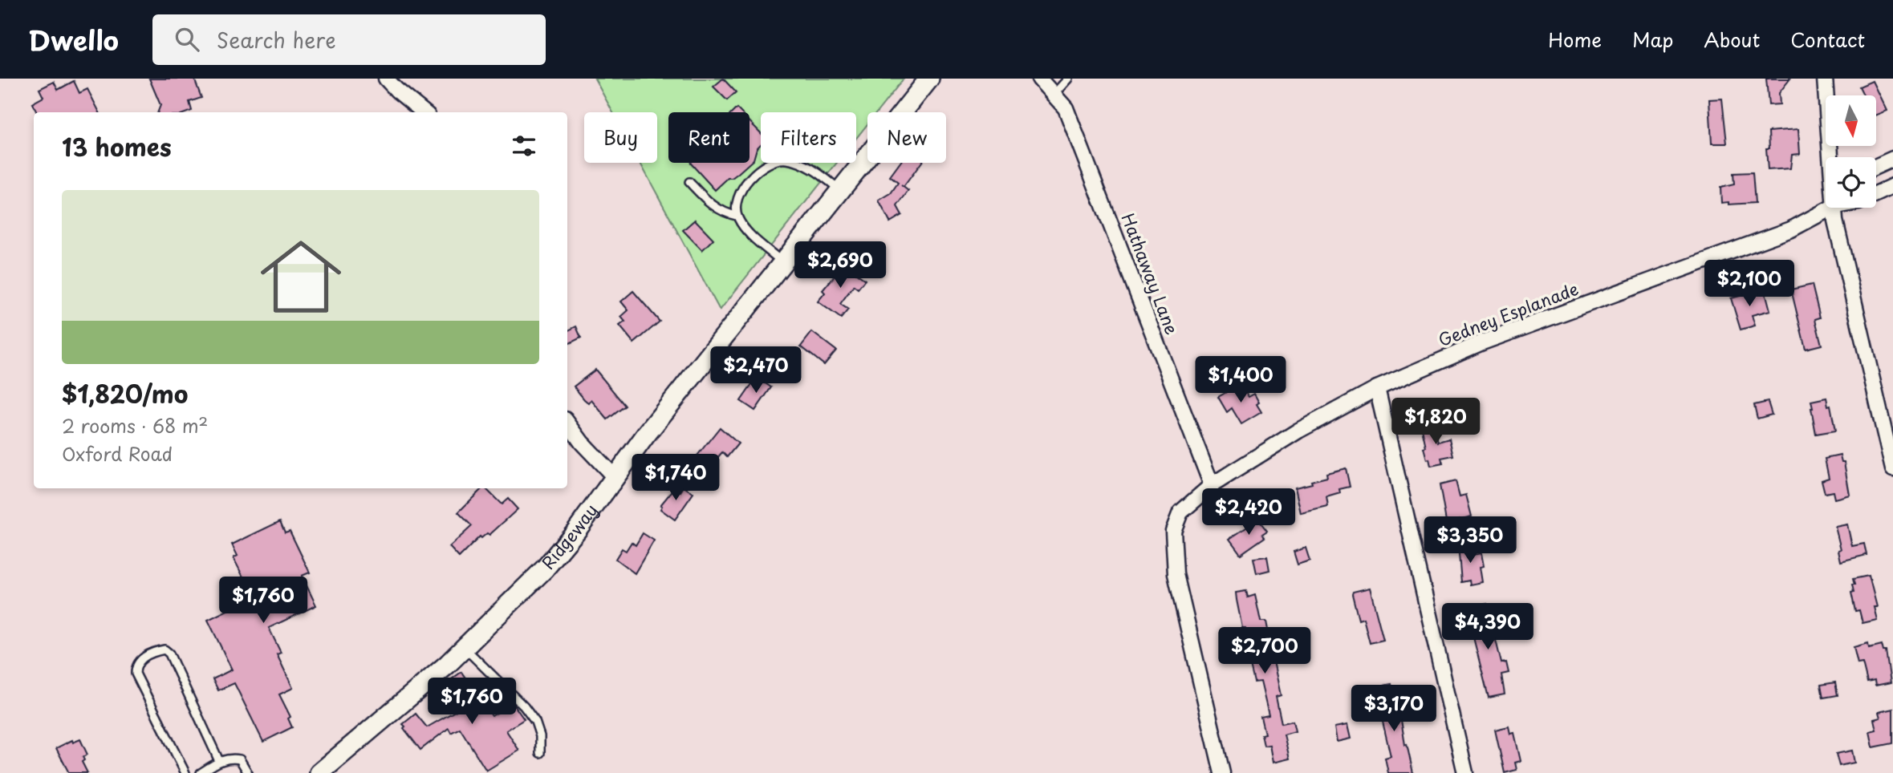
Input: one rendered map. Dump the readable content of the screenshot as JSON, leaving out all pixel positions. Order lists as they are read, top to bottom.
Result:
{
  "streets": {
    "street": ["Hathaway Lane", "Gedney Esplanade", "Ridgeway"]
  },
  "crossings": [
    ["Hathaway Lane", "Gedney Esplanade"]
  ],
  "north": "bottom",
  "page": {
    "header": "Dwello",
    "search": "Search here",
    "nav": [
      "Home",
      "Map",
      "About",
      "Contact"
    ],
    "chip": [
      "Buy",
      "Rent",
      "Filters",
      "New"
    ],
    "heading": "13 homes",
    "list": [
      {
        "name": "$1,820/mo",
        "note": "2 rooms · 68 m² · Oxford Road"
      }
    ],
    "price": [
      "$2,690",
      "$2,100",
      "$2,470",
      "$1,400",
      "$1,820",
      "$1,740",
      "$2,420",
      "$3,350",
      "$1,760",
      "$4,390",
      "$2,700",
      "$1,760",
      "$3,170"
    ]
  }
}
